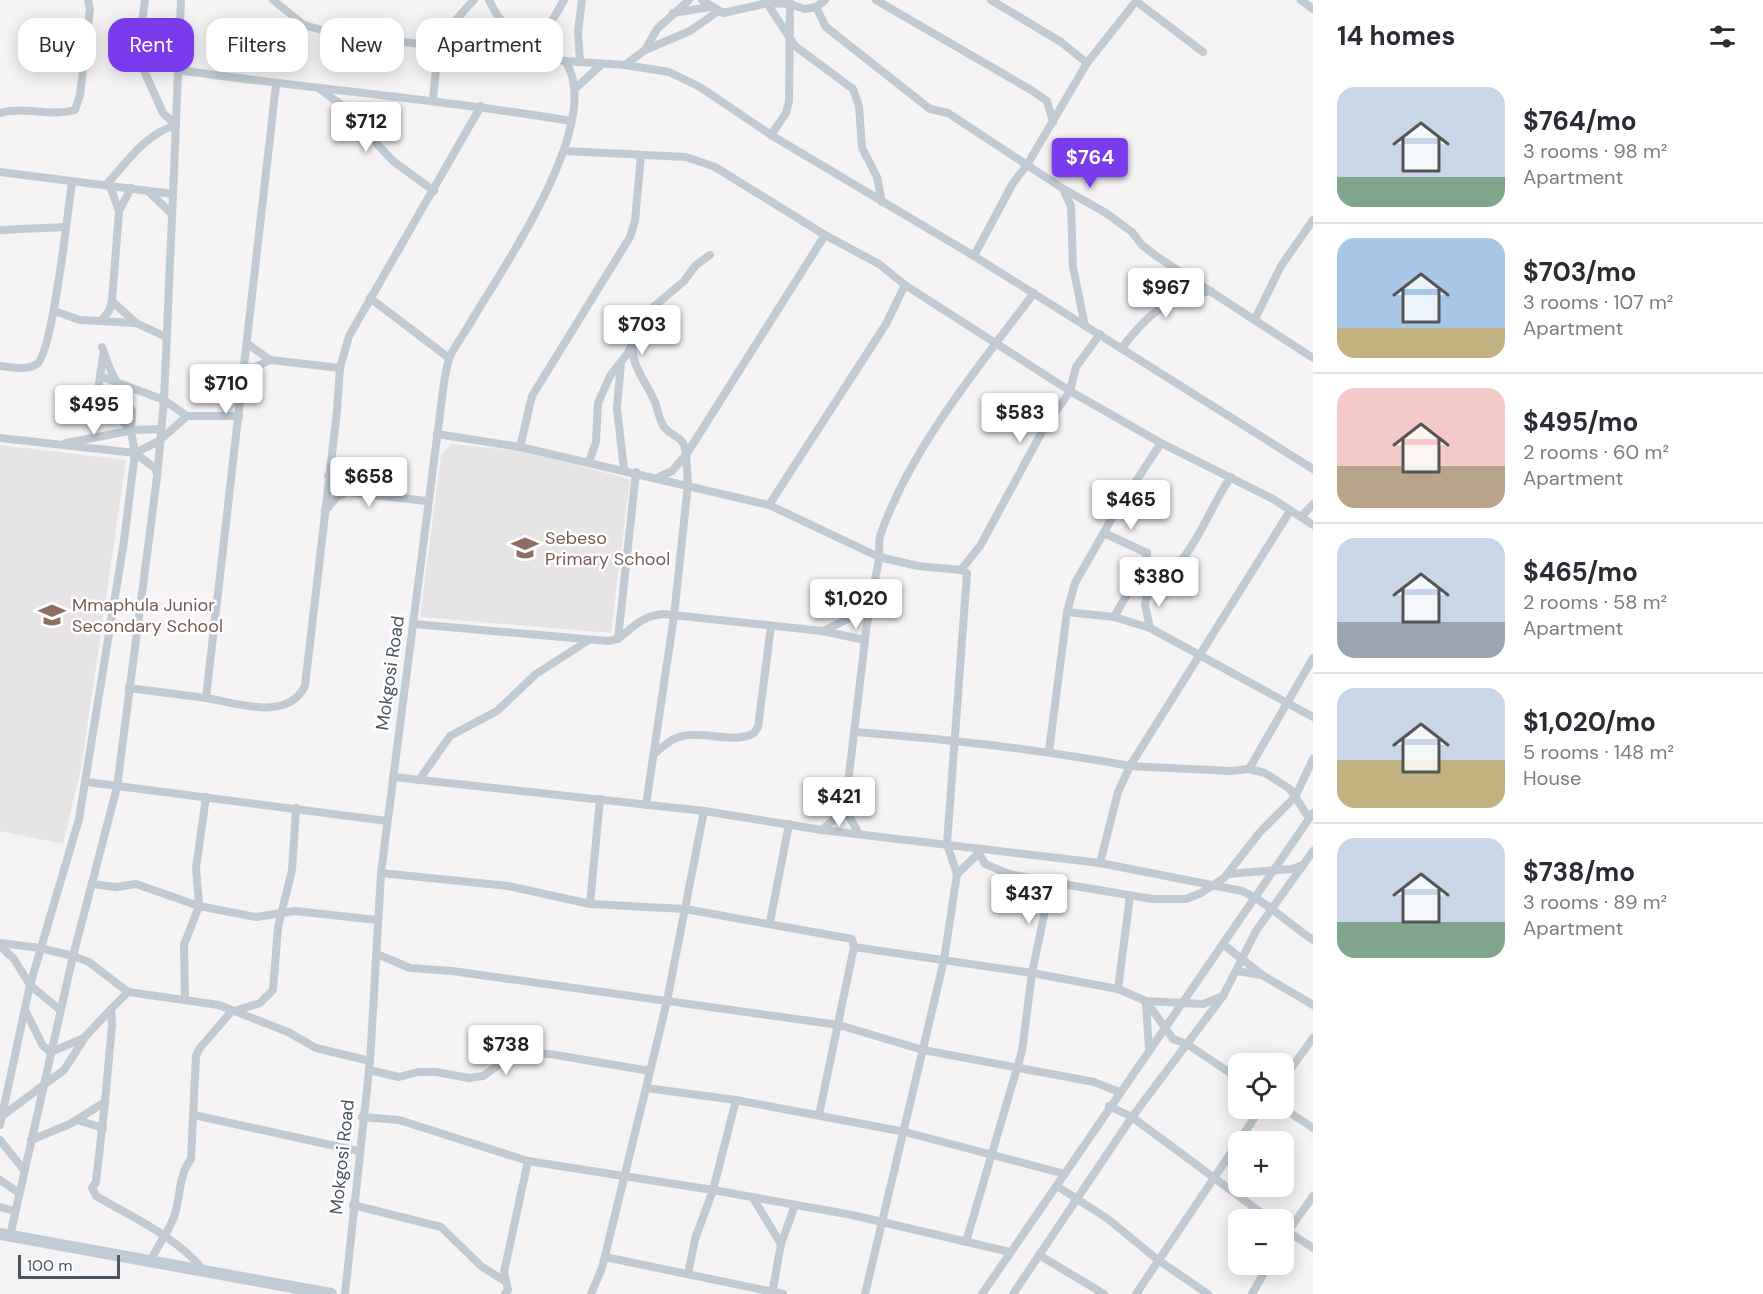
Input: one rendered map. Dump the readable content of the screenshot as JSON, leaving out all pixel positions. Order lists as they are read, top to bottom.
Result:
{
  "streets": {
    "street": ["Mokgosi Road"]
  },
  "places": {
    "school or university": ["Sebeso Primary School", "Mmaphula Junior Secondary School"]
  },
  "scale_bar": "100 m",
  "page": {
    "heading": "14 homes",
    "chip": [
      "Buy",
      "Rent",
      "Filters",
      "New",
      "Apartment"
    ],
    "list": [
      {
        "name": "$764/mo",
        "note": "3 rooms · 98 m² · Apartment"
      },
      {
        "name": "$703/mo",
        "note": "3 rooms · 107 m² · Apartment"
      },
      {
        "name": "$495/mo",
        "note": "2 rooms · 60 m² · Apartment"
      },
      {
        "name": "$465/mo",
        "note": "2 rooms · 58 m² · Apartment"
      },
      {
        "name": "$1,020/mo",
        "note": "5 rooms · 148 m² · House"
      },
      {
        "name": "$738/mo",
        "note": "3 rooms · 89 m² · Apartment"
      }
    ],
    "price": [
      "$712",
      "$764",
      "$967",
      "$703",
      "$710",
      "$495",
      "$583",
      "$658",
      "$465",
      "$380",
      "$1,020",
      "$421",
      "$437",
      "$738"
    ],
    "map_buttons": ["+", "−"],
    "scale": "100 m"
  }
}
